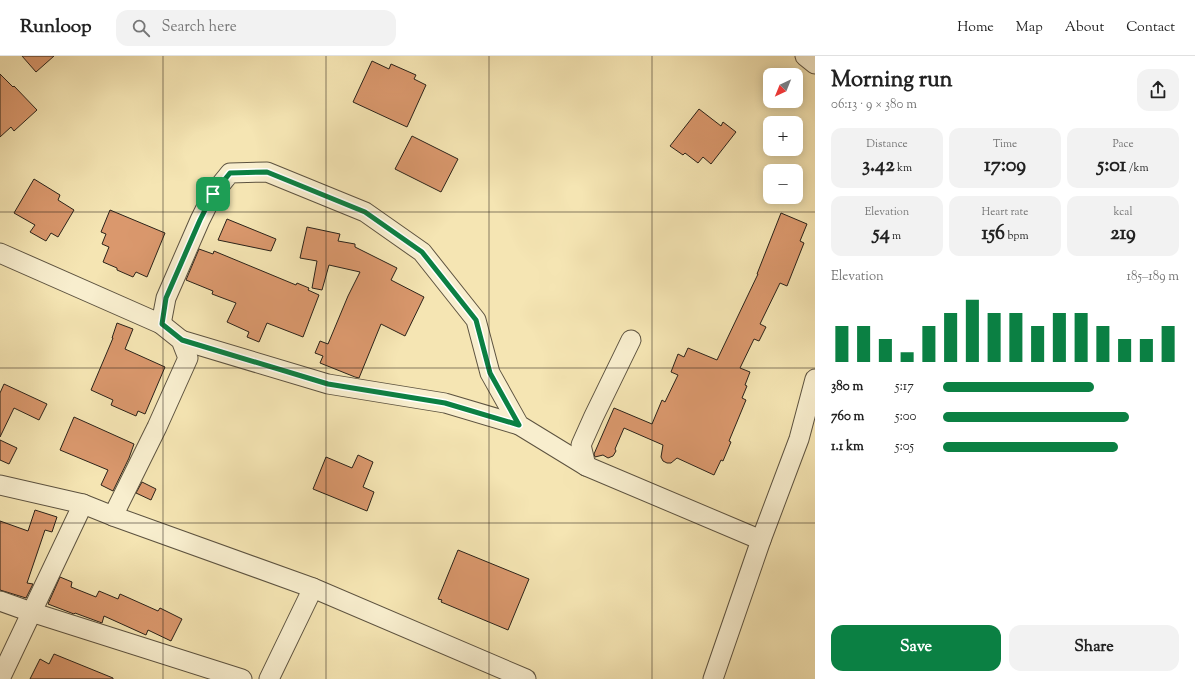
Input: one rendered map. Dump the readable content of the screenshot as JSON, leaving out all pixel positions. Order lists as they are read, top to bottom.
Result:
{
  "north": "bottom left",
  "page": {
    "header": "Runloop",
    "search": "Search here",
    "nav": [
      "Home",
      "Map",
      "About",
      "Contact"
    ],
    "heading": ["Morning run", "06:13 · 9 × 380 m"],
    "map_buttons": ["+", "−"],
    "stats": [
      ["Distance", "3.42 km"],
      ["Time", "17:09"],
      ["Pace", "5:01 /km"],
      ["Elevation", "54 m"],
      ["Heart rate", "156 bpm"],
      ["kcal", "219"]
    ],
    "chart": ["Elevation", "185–189 m"],
    "list": [
      {
        "name": "380 m",
        "note": "5:17"
      },
      {
        "name": "760 m",
        "note": "5:00"
      },
      {
        "name": "1.1 km",
        "note": "5:05"
      }
    ],
    "buttons": ["Save", "Share"]
  }
}
